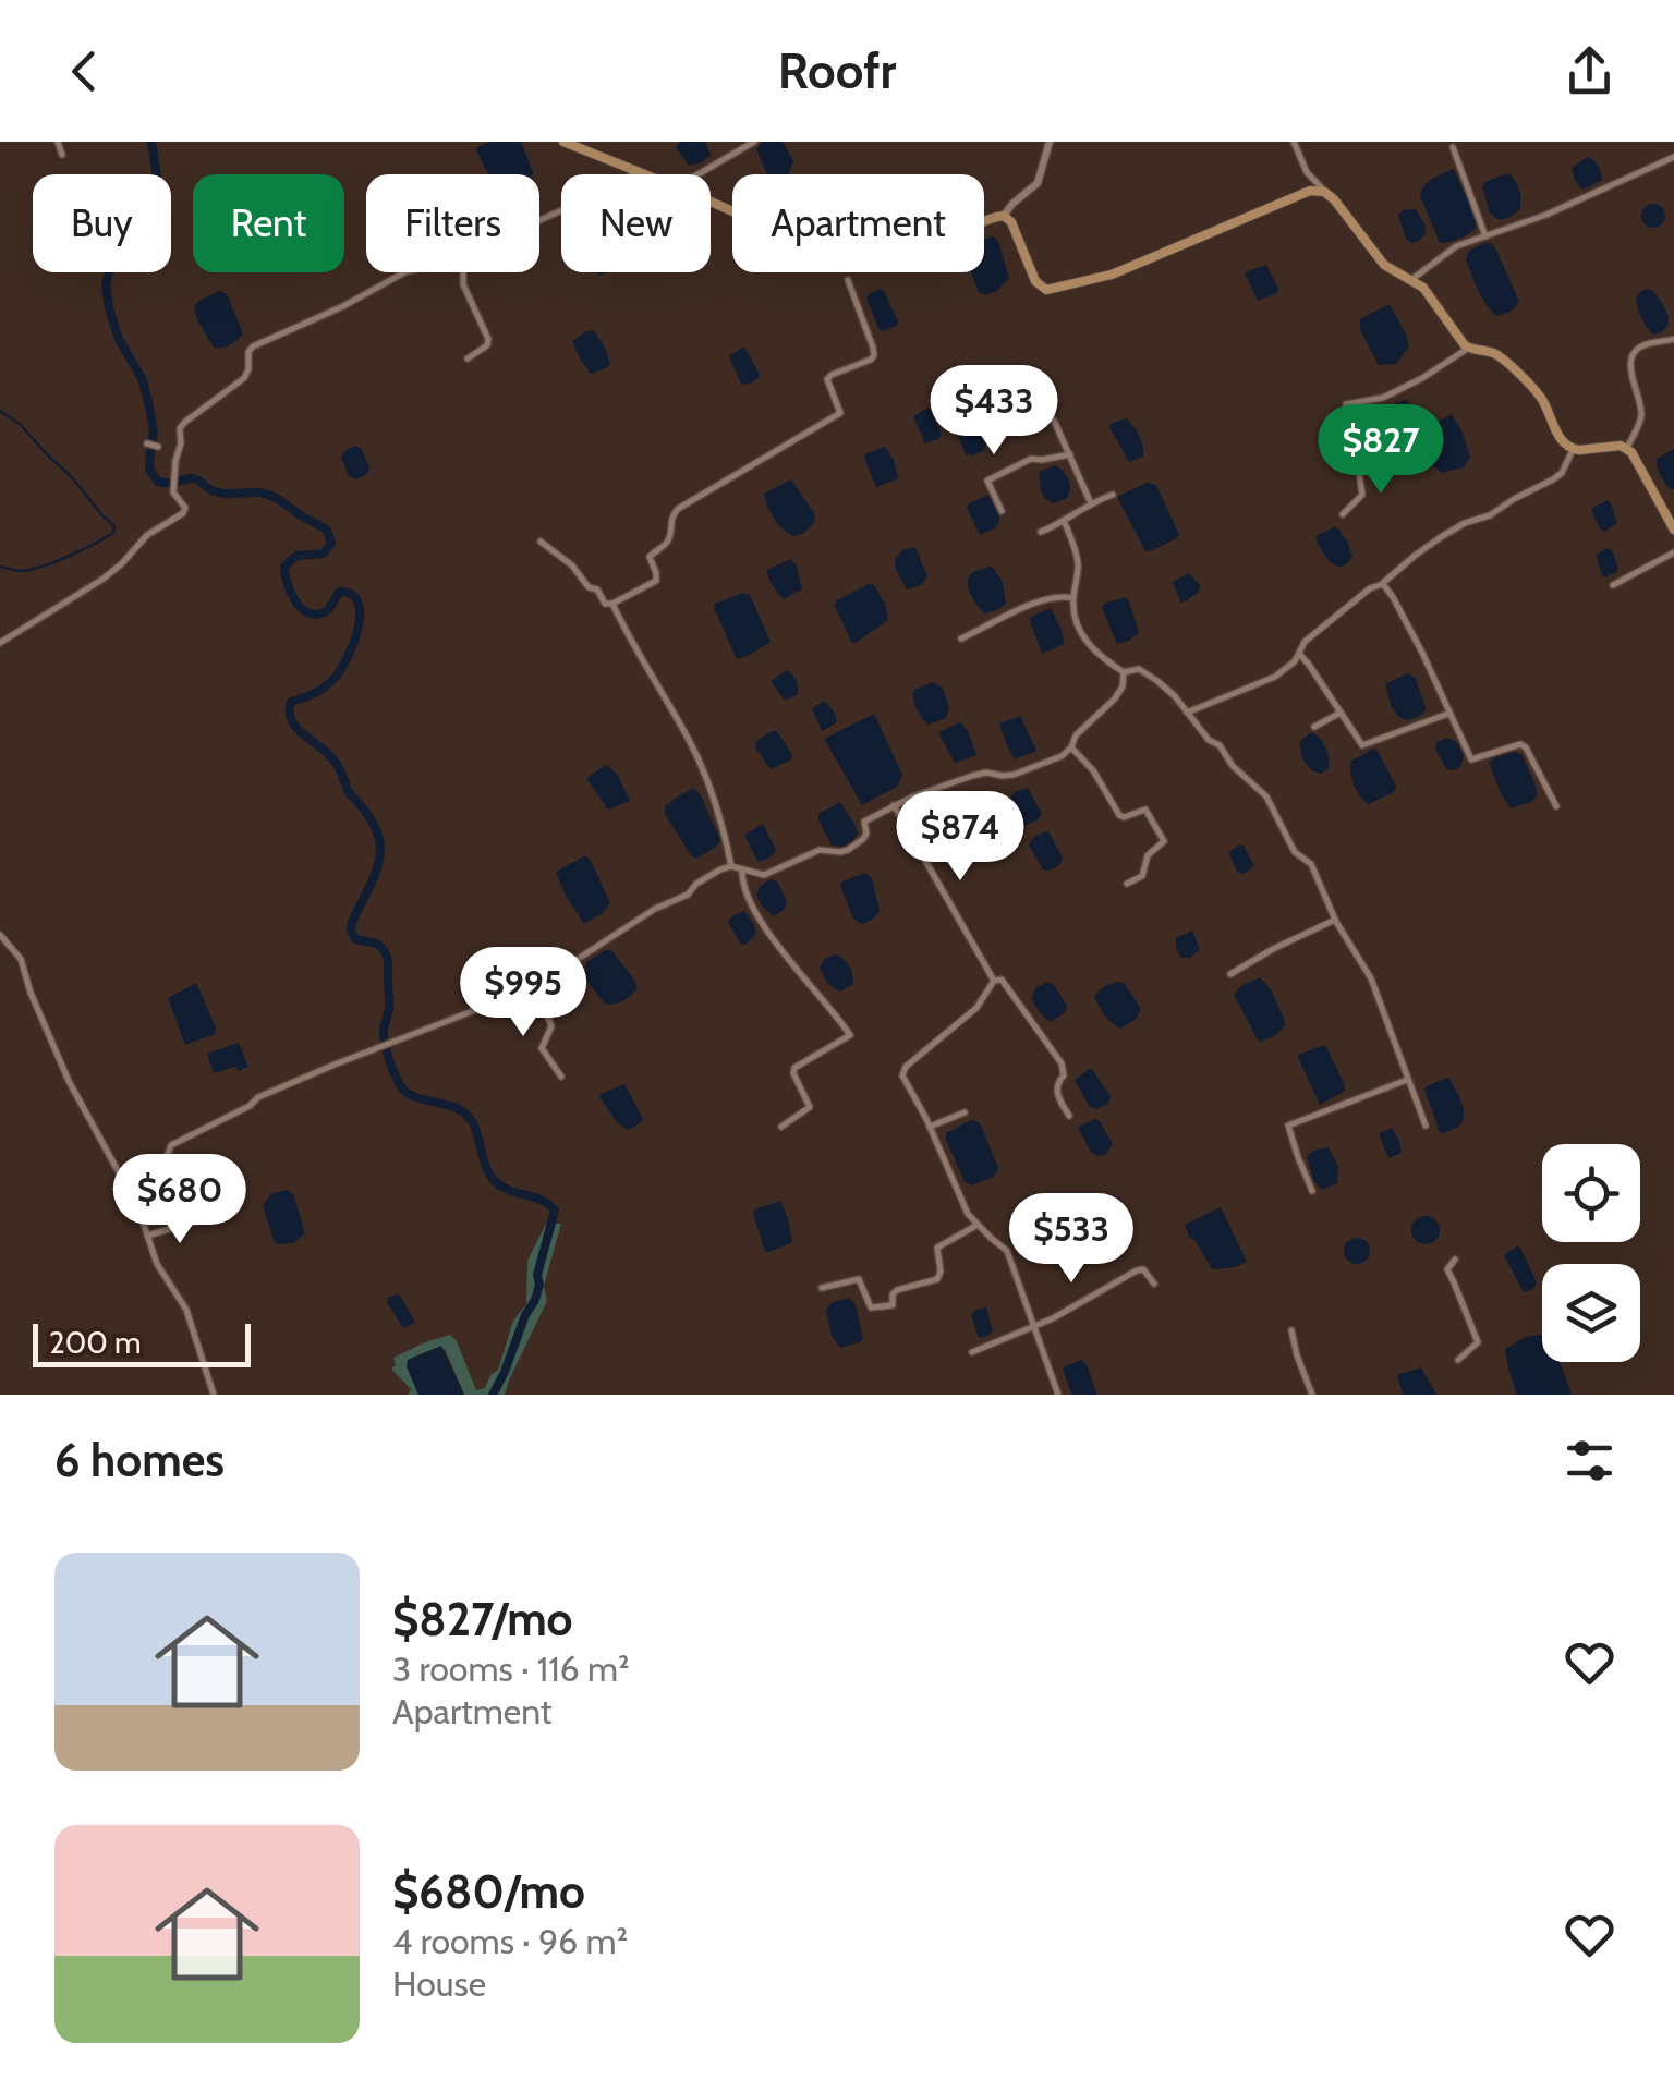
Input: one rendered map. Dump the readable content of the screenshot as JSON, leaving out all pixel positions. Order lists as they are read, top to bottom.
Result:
{
  "scale_bar": "200 m",
  "page": {
    "header": "Roofr",
    "chip": [
      "Buy",
      "Rent",
      "Filters",
      "New",
      "Apartment"
    ],
    "price": [
      "$433",
      "$827",
      "$874",
      "$995",
      "$680",
      "$533"
    ],
    "scale": "200 m",
    "heading": "6 homes",
    "list": [
      {
        "name": "$827/mo",
        "note": "3 rooms · 116 m² · Apartment"
      },
      {
        "name": "$680/mo",
        "note": "4 rooms · 96 m² · House"
      }
    ]
  }
}
